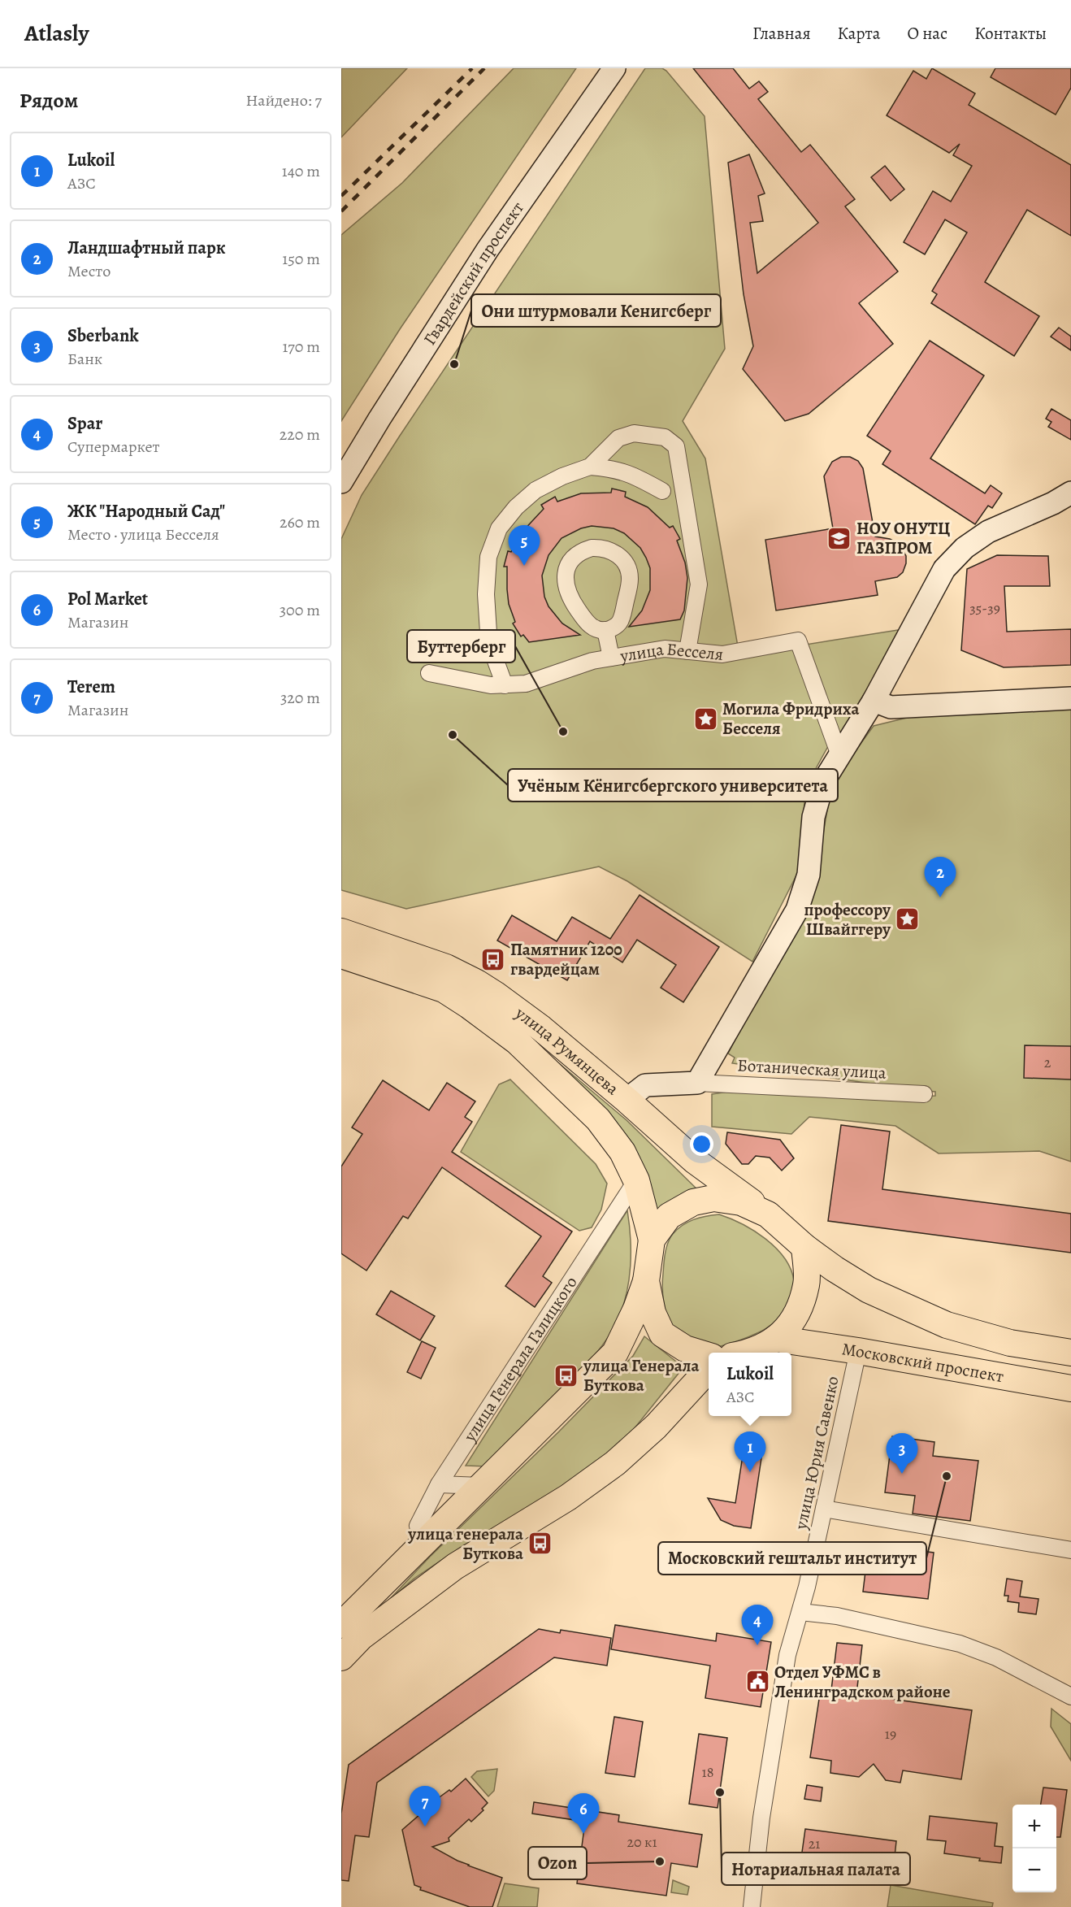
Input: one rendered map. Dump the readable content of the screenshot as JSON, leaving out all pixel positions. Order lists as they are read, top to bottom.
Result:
{
  "streets": {
    "main road": ["улица Румянцева", "Московский проспект"],
    "street": [
      "Гвардейский проспект",
      "улица Бесселя",
      "Ботаническая улица",
      "улица Генерала Галицкого",
      "улица Юрия Савенко"
    ]
  },
  "crossings": [
    ["улица Румянцева", "улица Генерала Галицкого"],
    ["улица Румянцева", "Московский проспект"],
    ["Московский проспект", "улица Юрия Савенко"]
  ],
  "places": {
    "other": [
      "Они штурмовали Кенигсберг",
      "Буттерберг",
      "Учёным Кёнигсбергского университета",
      "Московский гештальт институт",
      "Нотариальная палата",
      "Ozon"
    ],
    "school or university": ["НОУ ОНУТЦ ГАЗПРОМ"],
    "place": ["Могила Фридриха Бесселя", "профессору Швайггеру"],
    "bus stop": ["Памятник 1200 гвардейцам", "улица Генерала Буткова", "улица генерала Буткова"],
    "public building": ["Отдел УФМС в Ленинградском районе"]
  },
  "house_numbers": [
    "35-39",
    "2",
    "19",
    "18",
    "20 к1",
    "21"
  ],
  "page": {
    "header": "Atlasly",
    "nav": [
      "Главная",
      "Карта",
      "О нас",
      "Контакты"
    ],
    "heading": ["Рядом", "Найдено: 7"],
    "list": [
      {
        "mark": "1",
        "name": "Lukoil",
        "note": "АЗС",
        "value": "140 m"
      },
      {
        "mark": "2",
        "name": "Ландшафтный парк",
        "note": "Место",
        "value": "150 m"
      },
      {
        "mark": "3",
        "name": "Sberbank",
        "note": "Банк",
        "value": "170 m"
      },
      {
        "mark": "4",
        "name": "Spar",
        "note": "Супермаркет",
        "value": "220 m"
      },
      {
        "mark": "5",
        "name": "ЖК \"Народный Сад\"",
        "note": "Место · улица Бесселя",
        "value": "260 m"
      },
      {
        "mark": "6",
        "name": "Pol Market",
        "note": "Магазин",
        "value": "300 m"
      },
      {
        "mark": "7",
        "name": "Terem",
        "note": "Магазин",
        "value": "320 m"
      }
    ],
    "pins": [
      "5",
      "2",
      "1",
      "3",
      "4",
      "7",
      "6"
    ],
    "popup": ["Lukoil", "АЗС"],
    "map_buttons": ["+", "−"]
  }
}
